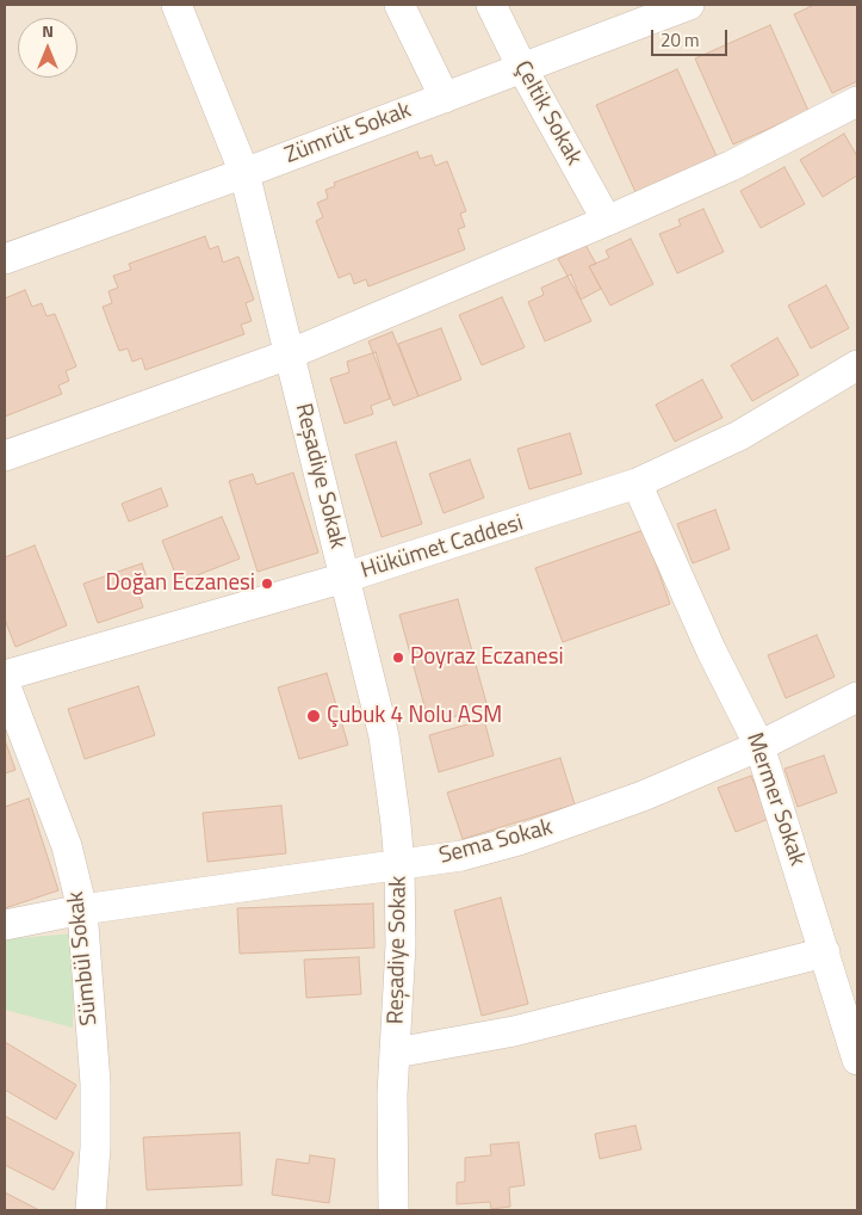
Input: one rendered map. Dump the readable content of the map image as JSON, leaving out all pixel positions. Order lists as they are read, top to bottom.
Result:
{
  "streets": {
    "street": [
      "Çeltik Sokak",
      "Zümrüt Sokak",
      "Reşadiye Sokak",
      "Hükümet Caddesi",
      "Mermer Sokak",
      "Sema Sokak",
      "Sümbül Sokak"
    ]
  },
  "crossings": [
    ["Çeltik Sokak", "Zümrüt Sokak"],
    ["Zümrüt Sokak", "Reşadiye Sokak"],
    ["Reşadiye Sokak", "Hükümet Caddesi"],
    ["Reşadiye Sokak", "Sema Sokak"],
    ["Hükümet Caddesi", "Mermer Sokak"],
    ["Mermer Sokak", "Sema Sokak"],
    ["Sema Sokak", "Sümbül Sokak"]
  ],
  "places": ["Doğan Eczanesi", "Poyraz Eczanesi", "Çubuk 4 Nolu ASM"],
  "scale_bar": "20 m",
  "north": "top"
}
